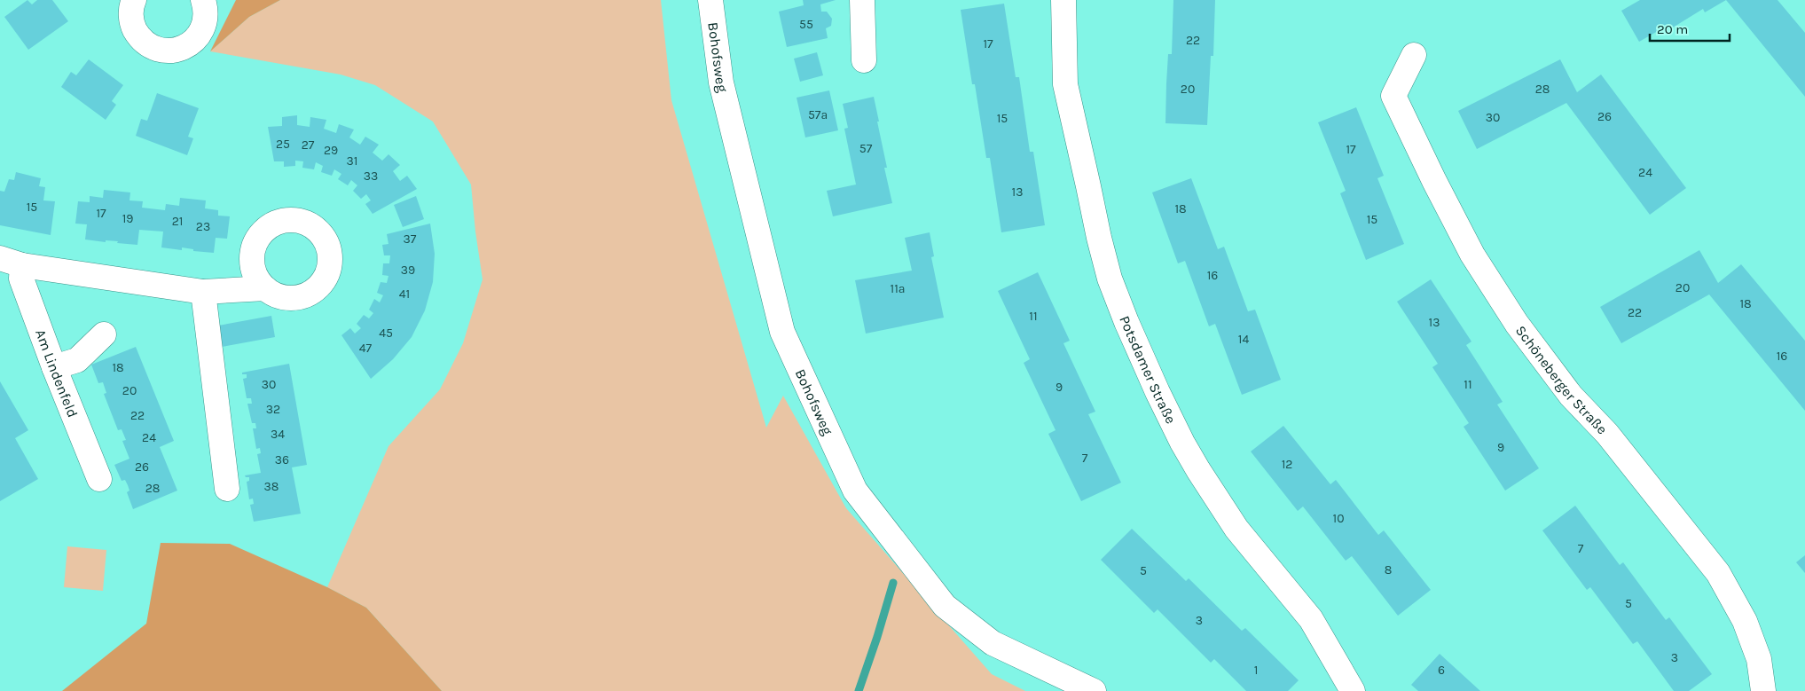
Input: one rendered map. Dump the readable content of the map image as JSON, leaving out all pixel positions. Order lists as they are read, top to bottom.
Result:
{
  "streets": {
    "street": [
      "Bohofsweg",
      "Potsdamer Straße",
      "Am Lindenfeld",
      "Schöneberger Straße"
    ]
  },
  "house_numbers": [
    "55",
    "22",
    "17",
    "20",
    "28",
    "57a",
    "26",
    "30",
    "15",
    "25",
    "27",
    "57",
    "17",
    "29",
    "31",
    "24",
    "33",
    "13",
    "15",
    "18",
    "17",
    "19",
    "15",
    "21",
    "23",
    "37",
    "39",
    "16",
    "20",
    "11a",
    "41",
    "18",
    "22",
    "11",
    "13",
    "45",
    "14",
    "47",
    "16",
    "18",
    "30",
    "11",
    "9",
    "20",
    "32",
    "22",
    "34",
    "24",
    "9",
    "7",
    "36",
    "12",
    "26",
    "38",
    "28",
    "10",
    "7",
    "8",
    "5",
    "5",
    "3",
    "3",
    "1",
    "6"
  ],
  "scale_bar": "20 m"
}
